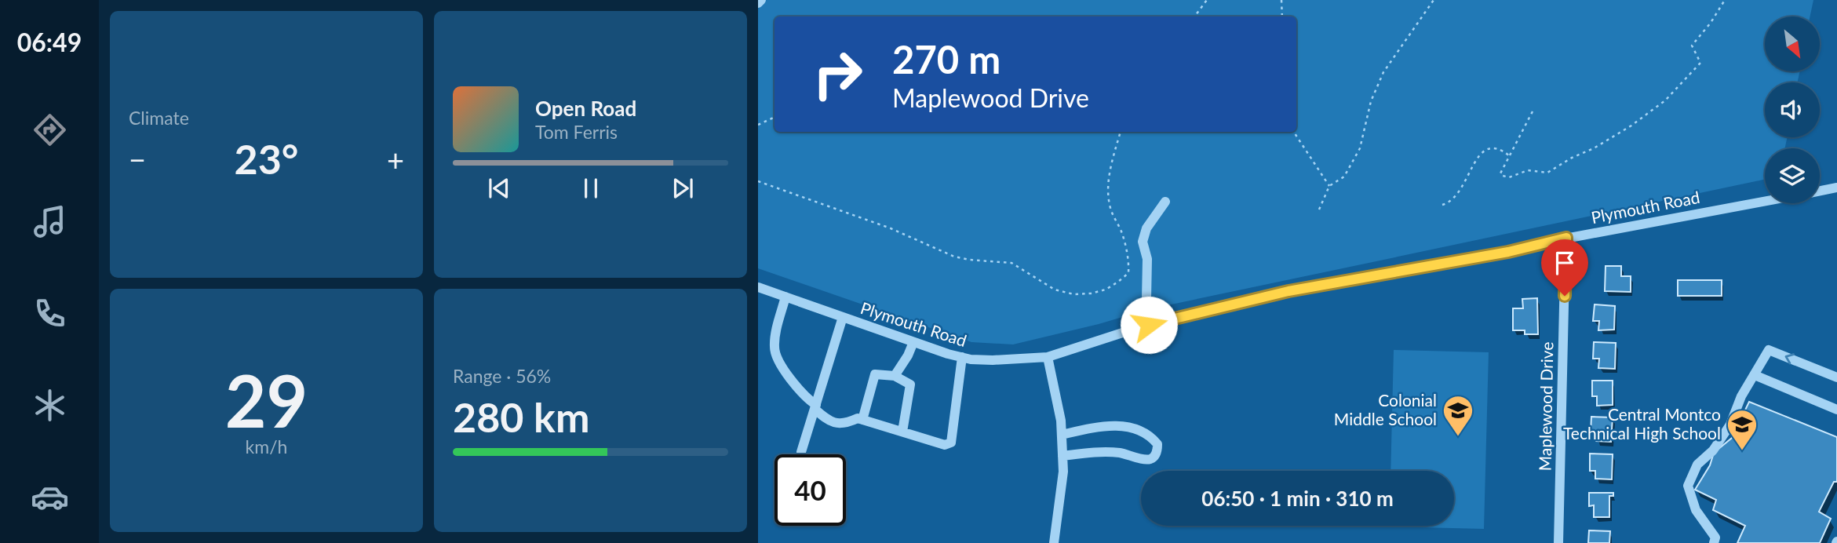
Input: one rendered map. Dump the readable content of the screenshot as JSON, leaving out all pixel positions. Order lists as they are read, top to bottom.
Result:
{
  "streets": {
    "street": ["Plymouth Road", "Maplewood Drive"]
  },
  "crossings": [
    ["Plymouth Road", "Maplewood Drive"]
  ],
  "places": {
    "school or university": ["Colonial Middle School", "Central Montco Technical High School"]
  },
  "north": "bottom right",
  "page": {
    "tabs": "06:49",
    "tile": [
      "Climate",
      ["29", "km/h"],
      ["Range · 56%", "280 km"]
    ],
    "turn": ["270 m", "Maplewood Drive"],
    "song": ["Open Road", "Tom Ferris"],
    "heat": ["−", "23°", "+"],
    "limit": "40",
    "trip": "06:50 · 1 min · 310 m"
  }
}
